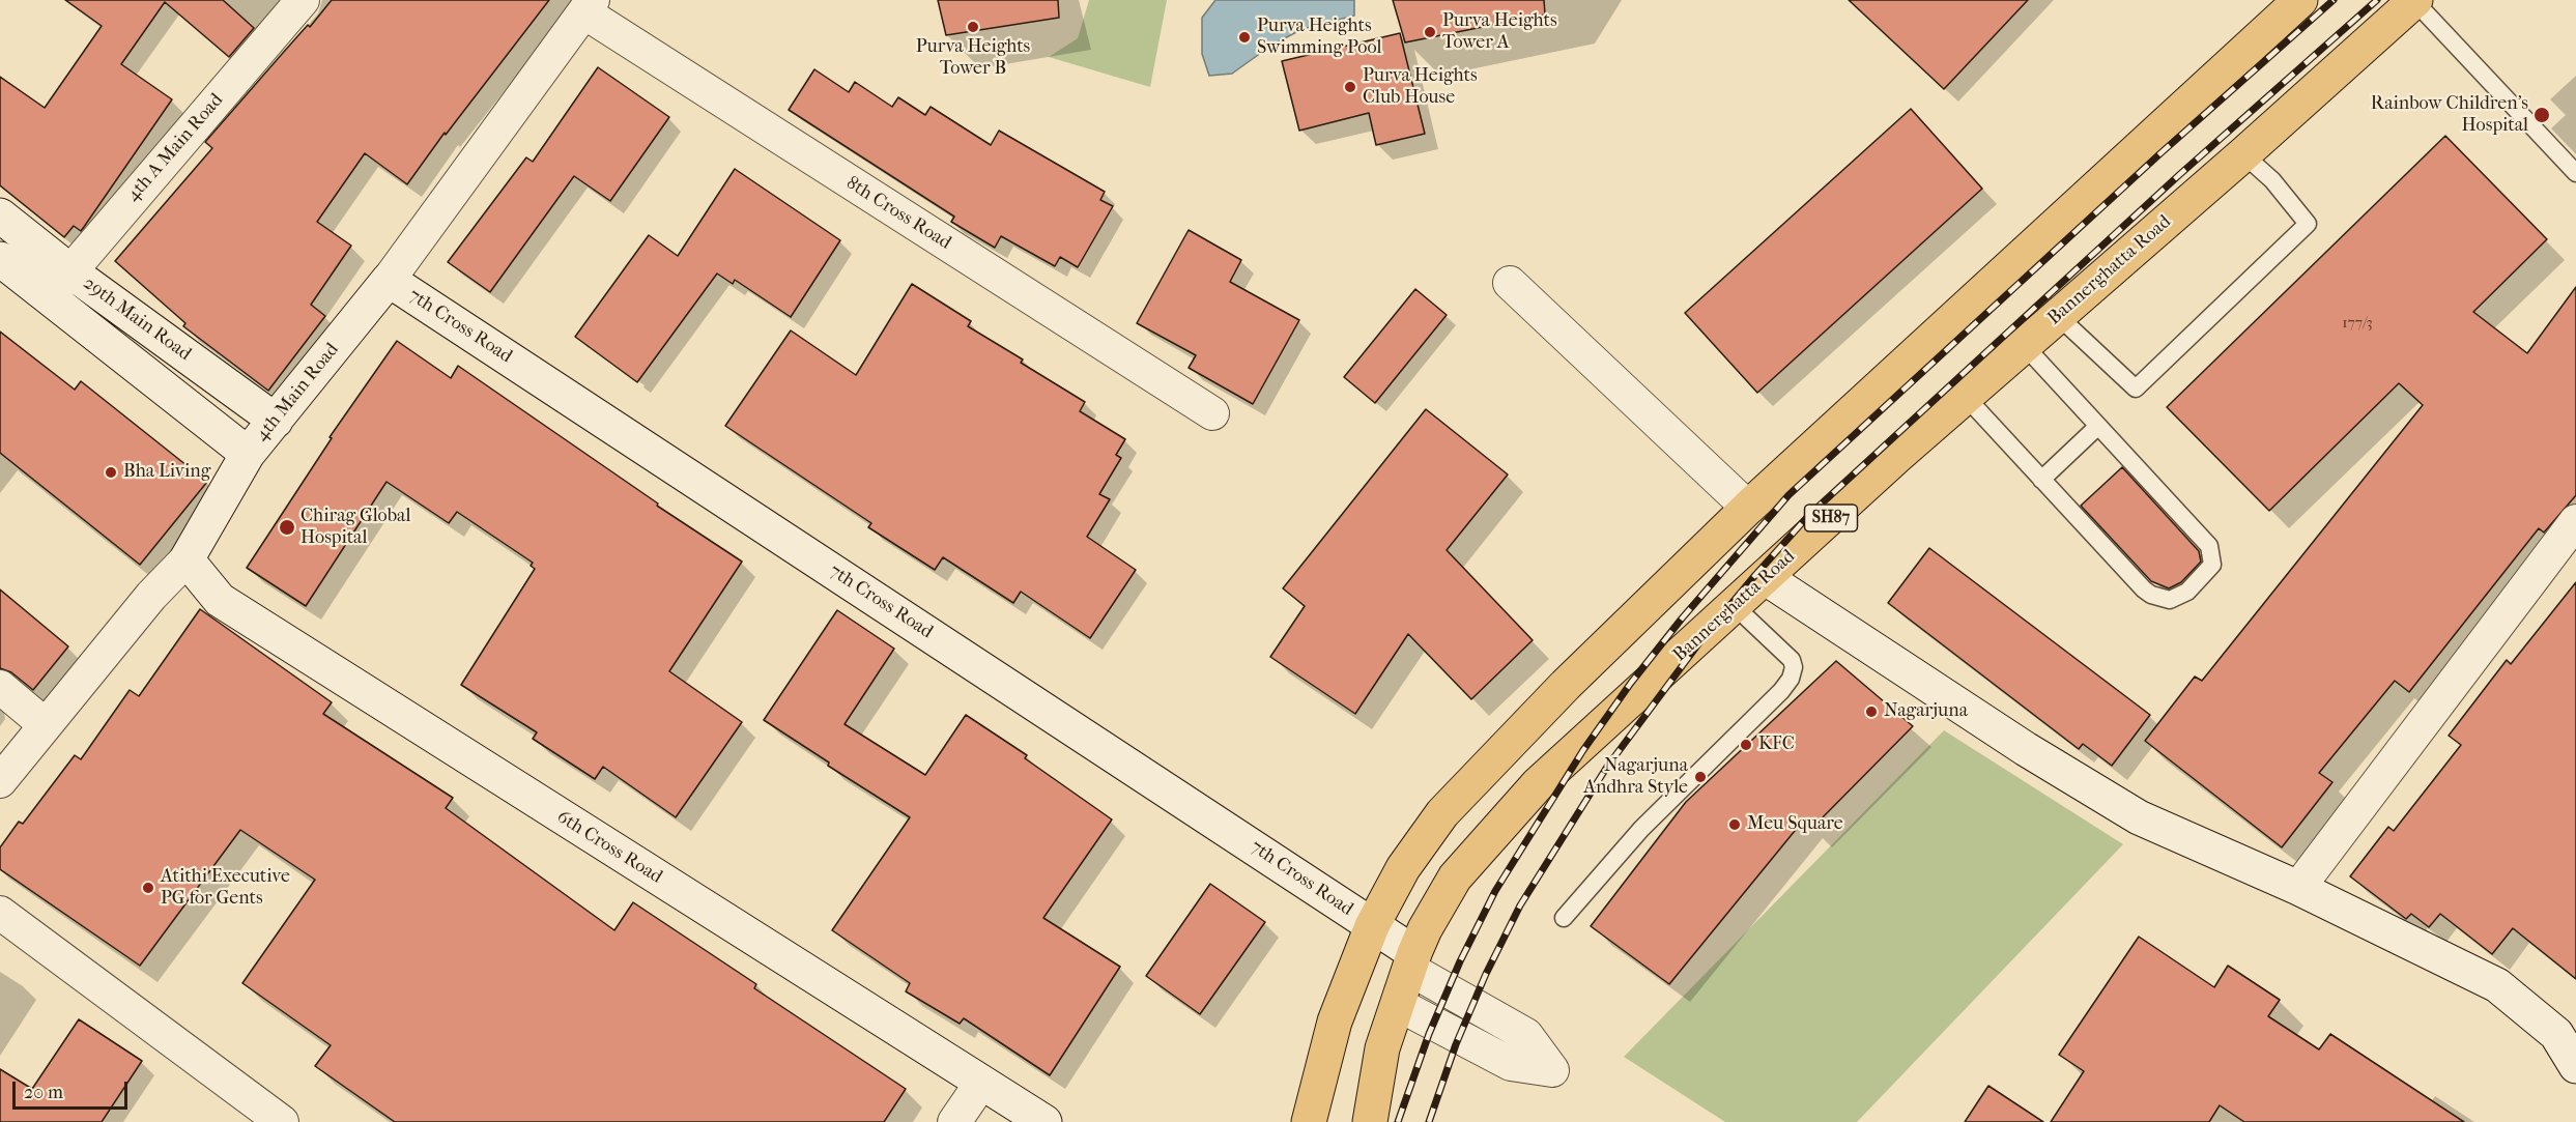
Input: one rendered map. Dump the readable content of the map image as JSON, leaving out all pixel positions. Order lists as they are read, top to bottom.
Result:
{
  "streets": {
    "main road": [
      "Bannerghatta Road",
      "29th Main Road",
      "7th Cross Road",
      "4th Main Road",
      "SH87",
      "6th Cross Road"
    ],
    "street": ["4th A Main Road", "8th Cross Road"]
  },
  "crossings": [
    ["4th A Main Road", "29th Main Road"],
    ["8th Cross Road", "4th Main Road"],
    ["Bannerghatta Road", "7th Cross Road"],
    ["29th Main Road", "4th Main Road"],
    ["7th Cross Road", "4th Main Road"],
    ["4th Main Road", "6th Cross Road"]
  ],
  "places": [
    "Purva Heights Tower B",
    "Purva Heights Tower A",
    "Purva Heights Swimming Pool",
    "Purva Heights Club House",
    "Rainbow Children's Hospital",
    "Bha Living",
    "Chirag Global Hospital",
    "Nagarjuna",
    "KFC",
    "Nagarjuna Andhra Style",
    "Meu Square",
    "Atithi Executive PG for Gents"
  ],
  "house_numbers": ["177/3"],
  "scale_bar": "20 m"
}
